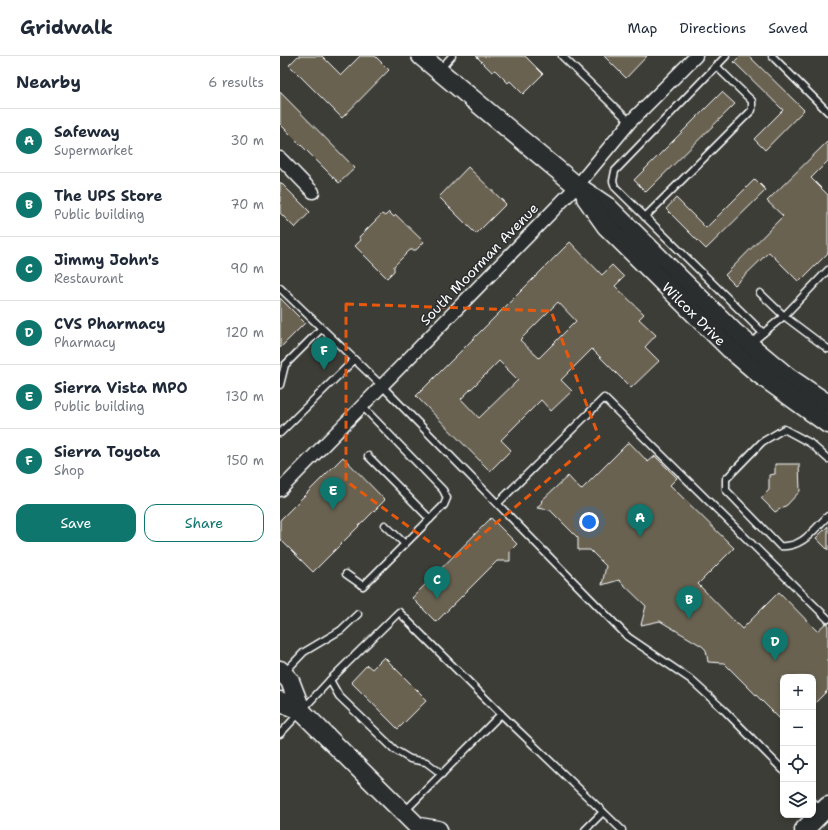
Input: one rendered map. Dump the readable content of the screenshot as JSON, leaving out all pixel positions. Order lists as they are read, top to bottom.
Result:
{
  "streets": {
    "street": ["South Moorman Avenue", "Wilcox Drive"]
  },
  "crossings": [
    ["South Moorman Avenue", "Wilcox Drive"]
  ],
  "page": {
    "header": "Gridwalk",
    "nav": ["Map", "Directions", "Saved"],
    "heading": ["Nearby", "6 results"],
    "list": [
      {
        "mark": "A",
        "name": "Safeway",
        "note": "Supermarket",
        "value": "30 m"
      },
      {
        "mark": "B",
        "name": "The UPS Store",
        "note": "Public building",
        "value": "70 m"
      },
      {
        "mark": "C",
        "name": "Jimmy John's",
        "note": "Restaurant",
        "value": "90 m"
      },
      {
        "mark": "D",
        "name": "CVS Pharmacy",
        "note": "Pharmacy",
        "value": "120 m"
      },
      {
        "mark": "E",
        "name": "Sierra Vista MPO",
        "note": "Public building",
        "value": "130 m"
      },
      {
        "mark": "F",
        "name": "Sierra Toyota",
        "note": "Shop",
        "value": "150 m"
      }
    ],
    "pins": [
      "F",
      "E",
      "A",
      "C",
      "B",
      "D"
    ],
    "buttons": ["Save", "Share"],
    "map_buttons": ["+", "−"]
  }
}
